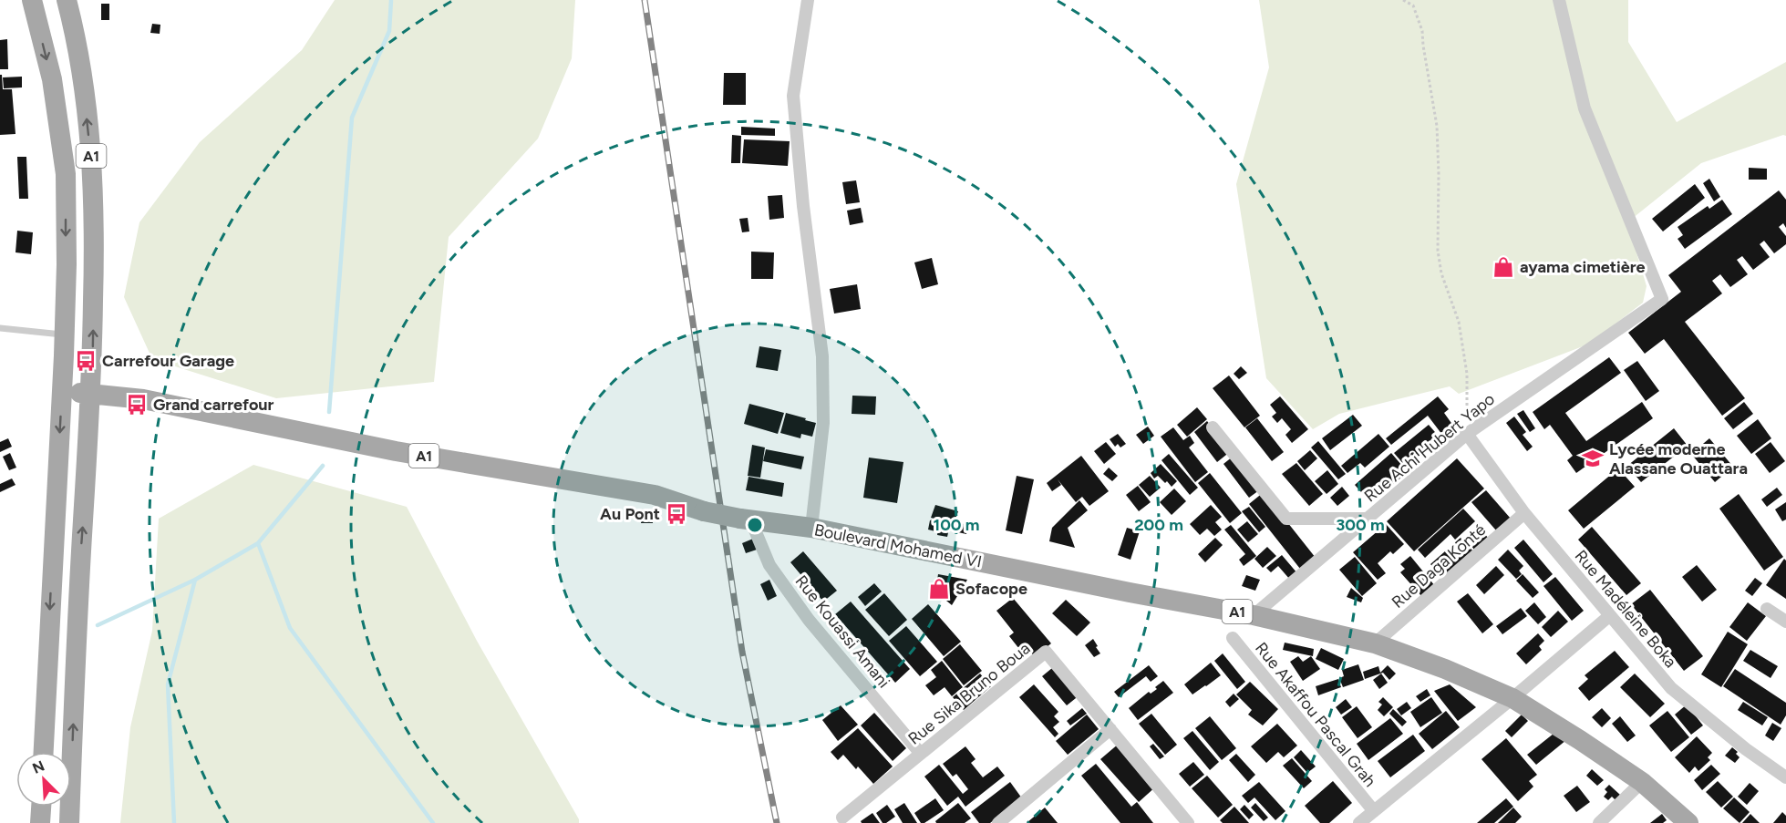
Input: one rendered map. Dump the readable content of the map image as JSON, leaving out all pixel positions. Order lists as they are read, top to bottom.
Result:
{
  "streets": {
    "main road": ["A1", "Boulevard Mohamed VI"],
    "street": [
      "Rue Achi Hubert Yapo",
      "Rue Daga Konté",
      "Rue Madéleine Boka",
      "Rue Kouassi Amani",
      "Rue Sika Bruno Boua",
      "Rue Akaffou Pascal Grah"
    ]
  },
  "crossings": [
    ["A1", "Boulevard Mohamed VI"],
    ["Rue Achi Hubert Yapo", "Boulevard Mohamed VI"],
    ["Rue Achi Hubert Yapo", "Rue Madéleine Boka"],
    ["Boulevard Mohamed VI", "Rue Daga Konté"],
    ["Boulevard Mohamed VI", "Rue Kouassi Amani"],
    ["Rue Daga Konté", "Rue Madéleine Boka"],
    ["Rue Kouassi Amani", "Rue Sika Bruno Boua"]
  ],
  "places": {
    "shop": ["ayama cimetière", "Sofacope"],
    "bus stop": ["Carrefour Garage", "Grand carrefour", "Au Pont"],
    "school or university": ["Lycée moderne Alassane Ouattara"]
  },
  "north": "top left",
  "rings": ["100 m", "200 m", "300 m"]
}
